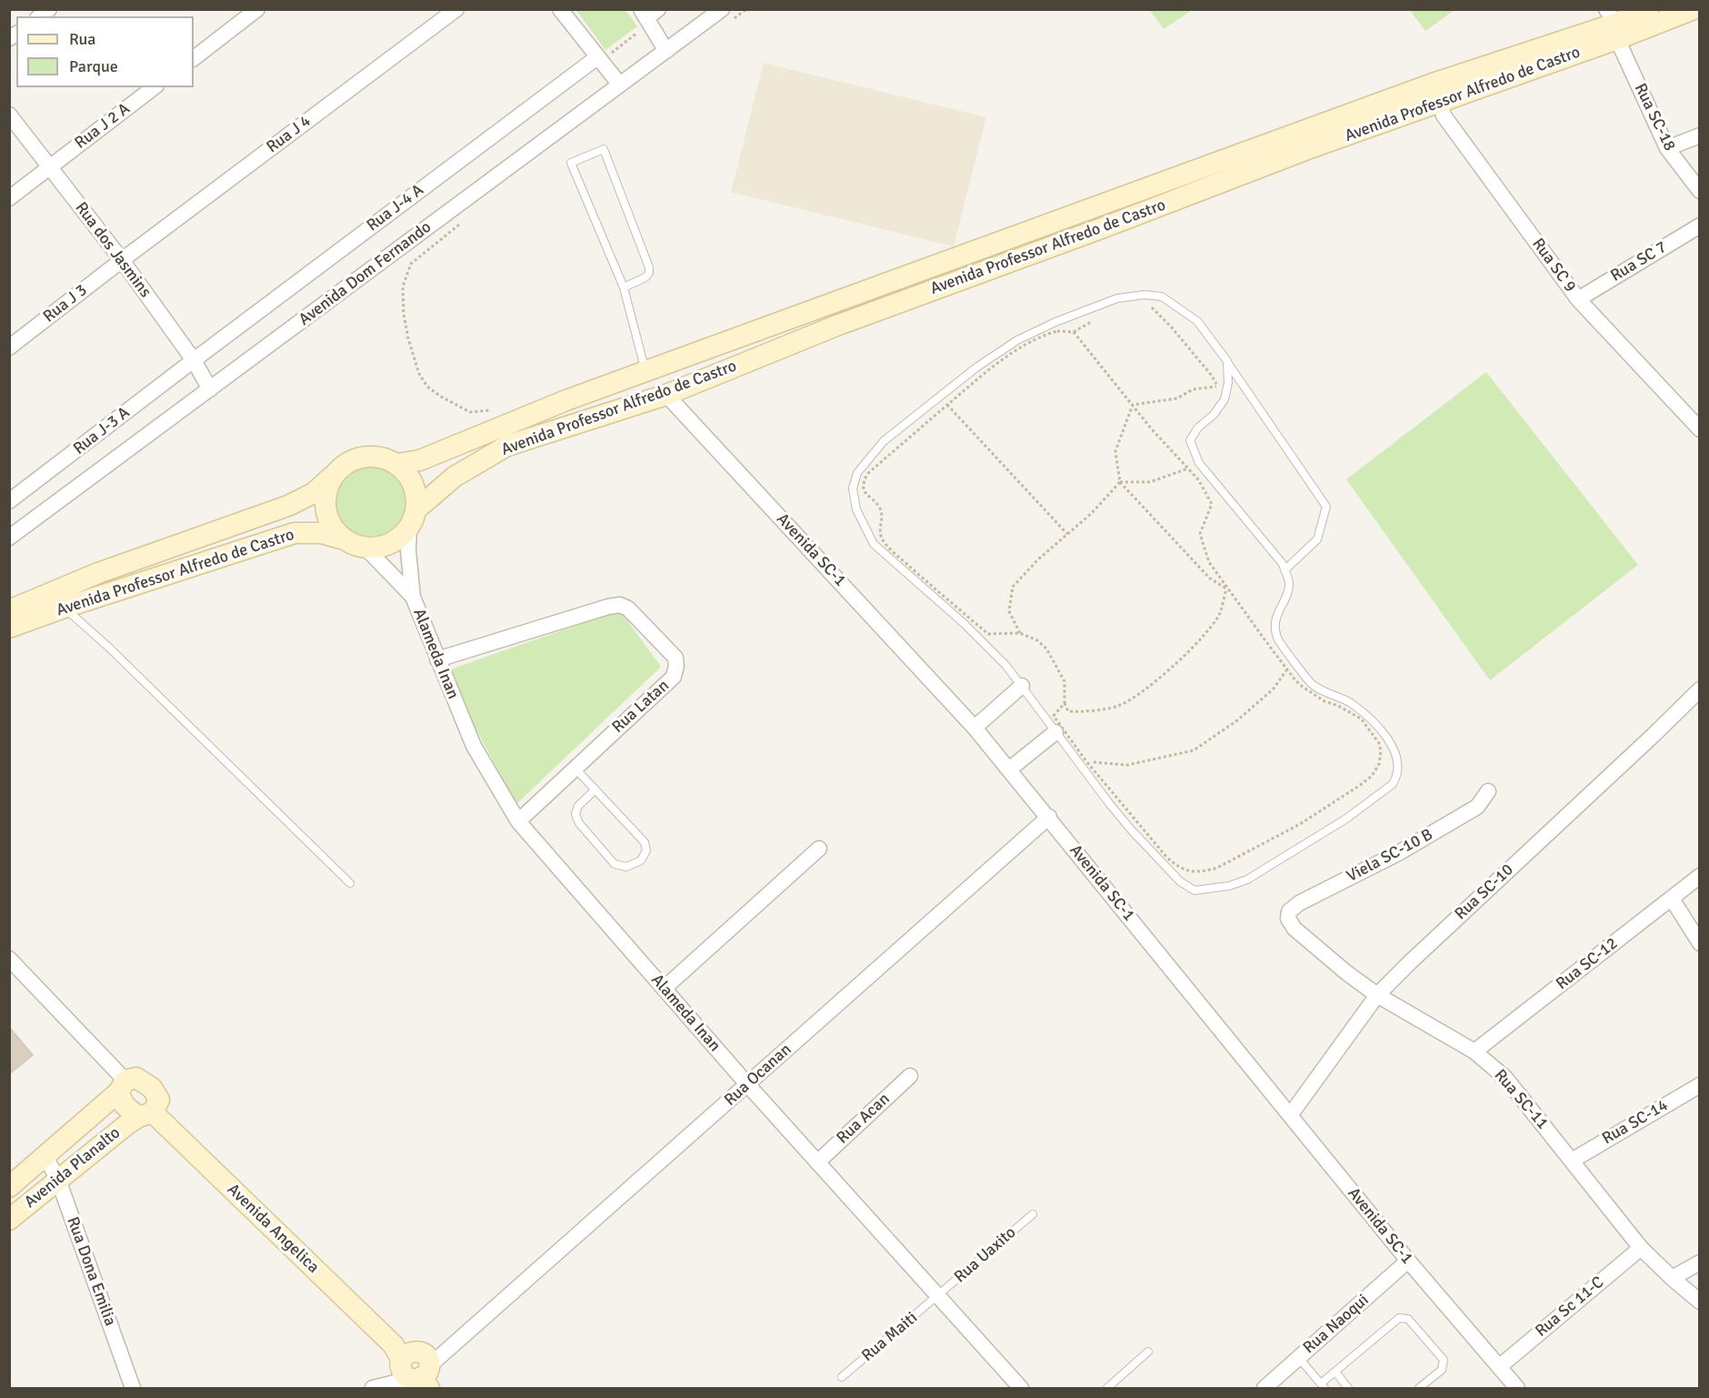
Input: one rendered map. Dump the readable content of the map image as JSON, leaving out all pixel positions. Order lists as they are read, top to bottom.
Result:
{
  "streets": {
    "main road": ["Avenida Professor Alfredo de Castro", "Avenida Planalto", "Avenida Angelica"],
    "street": [
      "Rua SC-18",
      "Rua J 2 A",
      "Rua J 4",
      "Rua J-4 A",
      "Rua dos Jasmins",
      "Rua SC 7",
      "Rua SC 9",
      "Avenida Dom Fernando",
      "Rua J 3",
      "Rua J-3 A",
      "Avenida SC-1",
      "Alameda Inan",
      "Rua Latan",
      "Viela SC-10 B",
      "Rua SC-10",
      "Rua SC-12",
      "Rua Ocanan",
      "Rua SC-11",
      "Rua Acan",
      "Rua SC-14",
      "Rua Dona Emilia",
      "Rua Sc 11-C",
      "Rua Naoqui"
    ],
    "lane": ["Rua Uaxito", "Rua Maiti"]
  },
  "crossings": [
    ["Avenida Professor Alfredo de Castro", "Rua SC-18"],
    ["Avenida Professor Alfredo de Castro", "Rua SC 9"],
    ["Avenida Professor Alfredo de Castro", "Avenida SC-1"],
    ["Avenida Professor Alfredo de Castro", "Alameda Inan"],
    ["Rua J 2 A", "Rua dos Jasmins"],
    ["Rua J 4", "Rua dos Jasmins"],
    ["Rua J 4", "Rua J 3"],
    ["Rua J-4 A", "Rua dos Jasmins"],
    ["Rua J-4 A", "Rua J-3 A"],
    ["Rua dos Jasmins", "Avenida Dom Fernando"],
    ["Rua dos Jasmins", "Rua J 3"],
    ["Rua dos Jasmins", "Rua J-3 A"],
    ["Rua SC 7", "Rua SC 9"],
    ["Avenida SC-1", "Rua SC-10"],
    ["Avenida SC-1", "Rua Ocanan"],
    ["Avenida SC-1", "Rua Sc 11-C"],
    ["Avenida SC-1", "Rua Naoqui"],
    ["Alameda Inan", "Rua Latan"],
    ["Alameda Inan", "Rua Ocanan"],
    ["Alameda Inan", "Rua Acan"],
    ["Alameda Inan", "Rua Uaxito"],
    ["Alameda Inan", "Rua Maiti"],
    ["Viela SC-10 B", "Rua SC-11"],
    ["Rua SC-10", "Rua SC-11"],
    ["Rua SC-12", "Rua SC-11"],
    ["Rua Ocanan", "Avenida Angelica"],
    ["Rua SC-11", "Rua SC-14"],
    ["Rua SC-11", "Rua Sc 11-C"],
    ["Avenida Planalto", "Avenida Angelica"],
    ["Avenida Planalto", "Rua Dona Emilia"],
    ["Rua Uaxito", "Rua Maiti"]
  ],
  "legend": ["Rua", "Parque"]
}
